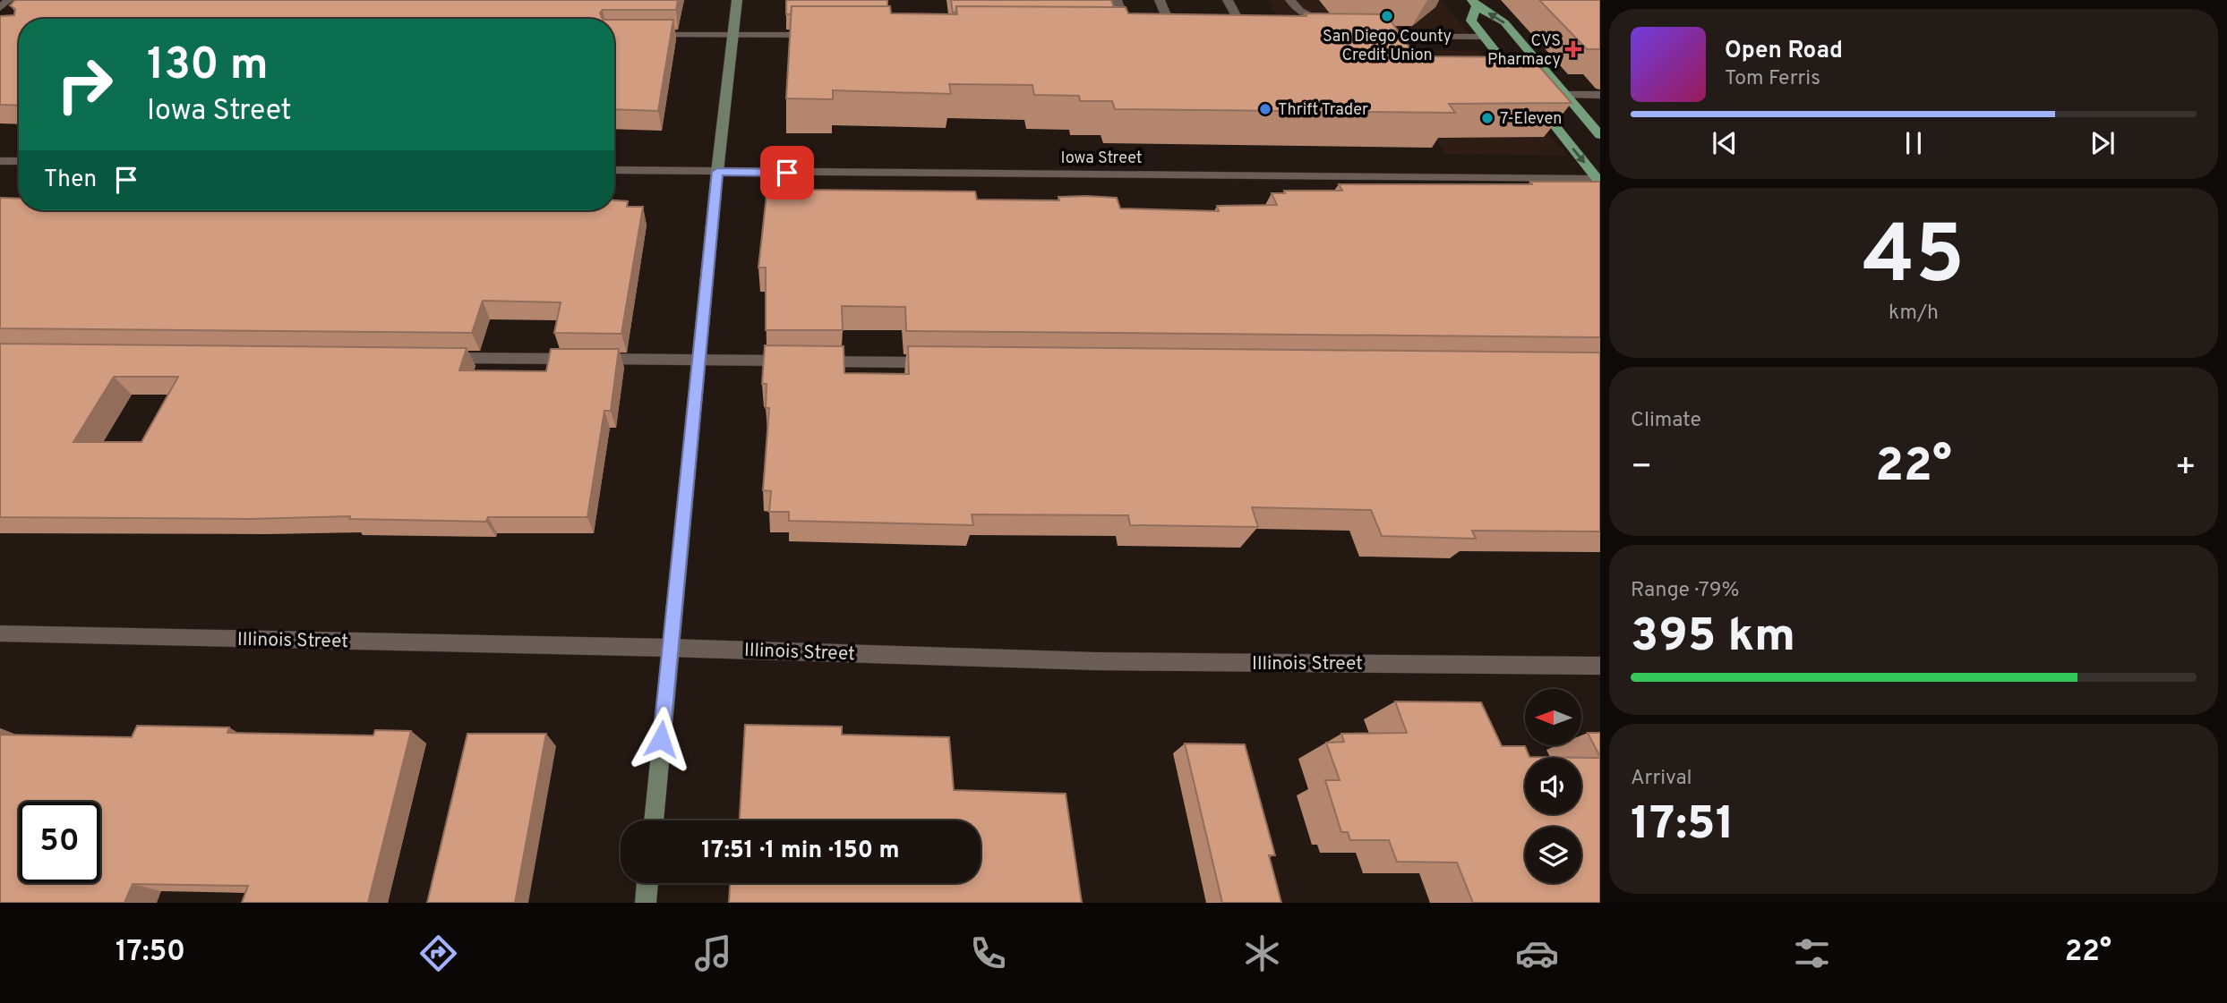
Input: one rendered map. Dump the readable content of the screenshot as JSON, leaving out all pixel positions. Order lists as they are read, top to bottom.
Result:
{
  "streets": {
    "street": ["Iowa Street", "Illinois Street"]
  },
  "places": {
    "other": ["San Diego County Credit Union", "Thrift Trader", "7-Eleven"],
    "health": ["CVS Pharmacy"]
  },
  "north": "left",
  "page": {
    "turn": ["130 m", "Iowa Street"],
    "song": ["Open Road", "Tom Ferris"],
    "then": "Then",
    "tile": [
      ["45", "km/h"],
      "Climate",
      ["Range · 79%", "395 km"],
      ["Arrival", "17:51"]
    ],
    "heat": ["−", "22°", "+"],
    "limit": "50",
    "trip": "17:51 · 1 min · 150 m",
    "tabs": ["17:50", "22°"]
  }
}
